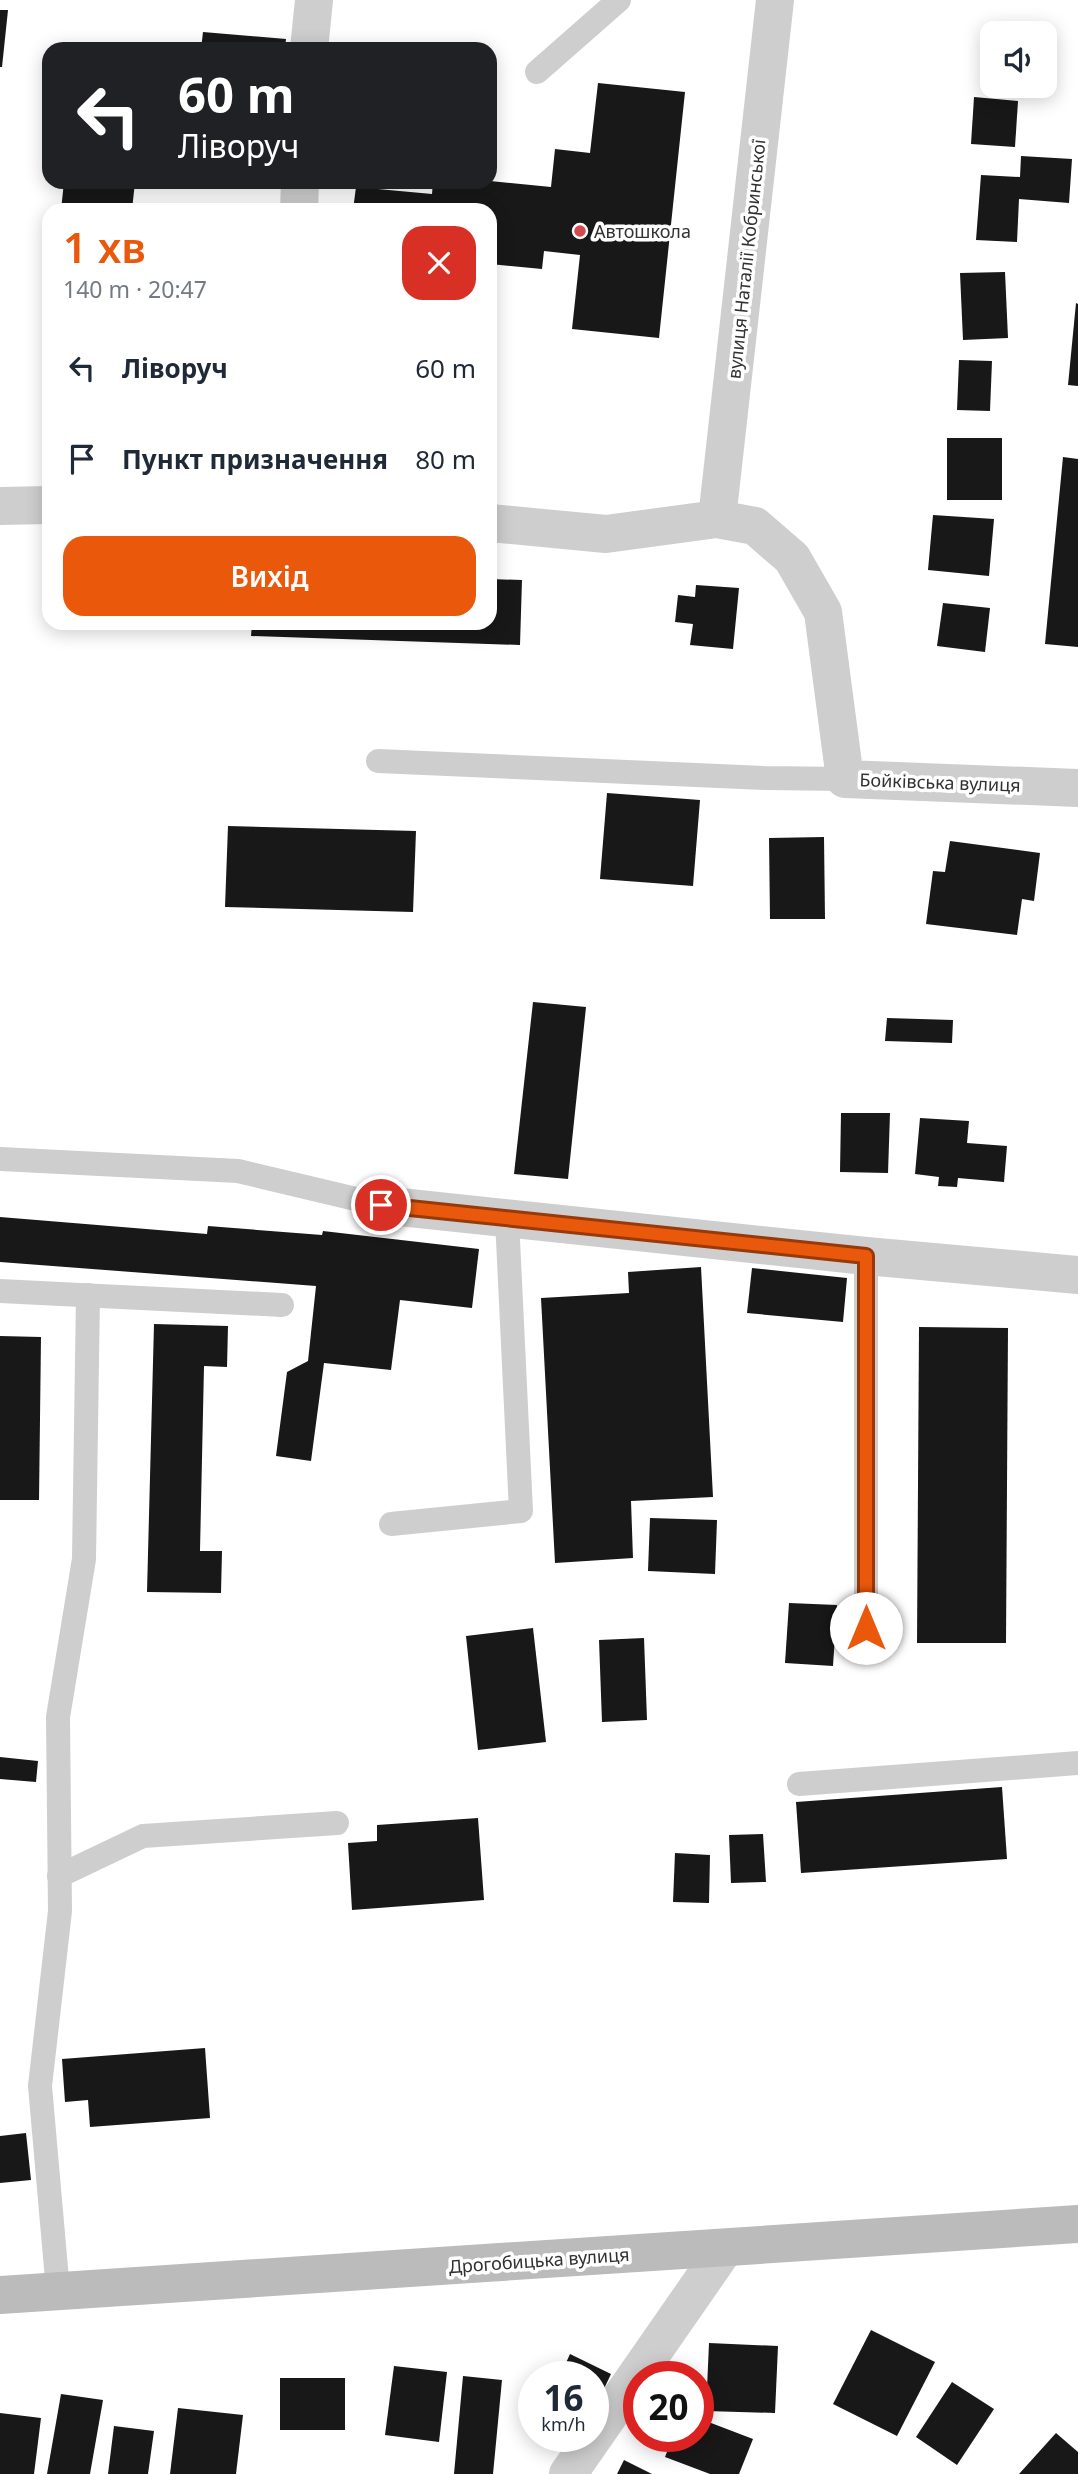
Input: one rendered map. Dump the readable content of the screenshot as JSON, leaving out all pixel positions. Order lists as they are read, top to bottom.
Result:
{
  "streets": {
    "main road": ["Дрогобицька вулиця"],
    "street": ["вулиця Наталії Кобринської", "Бойківська вулиця"]
  },
  "crossings": [
    ["вулиця Наталії Кобринської", "Бойківська вулиця"]
  ],
  "places": ["Автошкола"],
  "page": {
    "turn": ["60 m", "Ліворуч"],
    "heading": ["1 хв", "140 m · 20:47"],
    "list": [
      {
        "name": "Ліворуч",
        "value": "60 m"
      },
      {
        "name": "Пункт призначення",
        "value": "80 m"
      }
    ],
    "buttons": "Вихід",
    "speed": "16 km/h",
    "limit": "20"
  }
}
